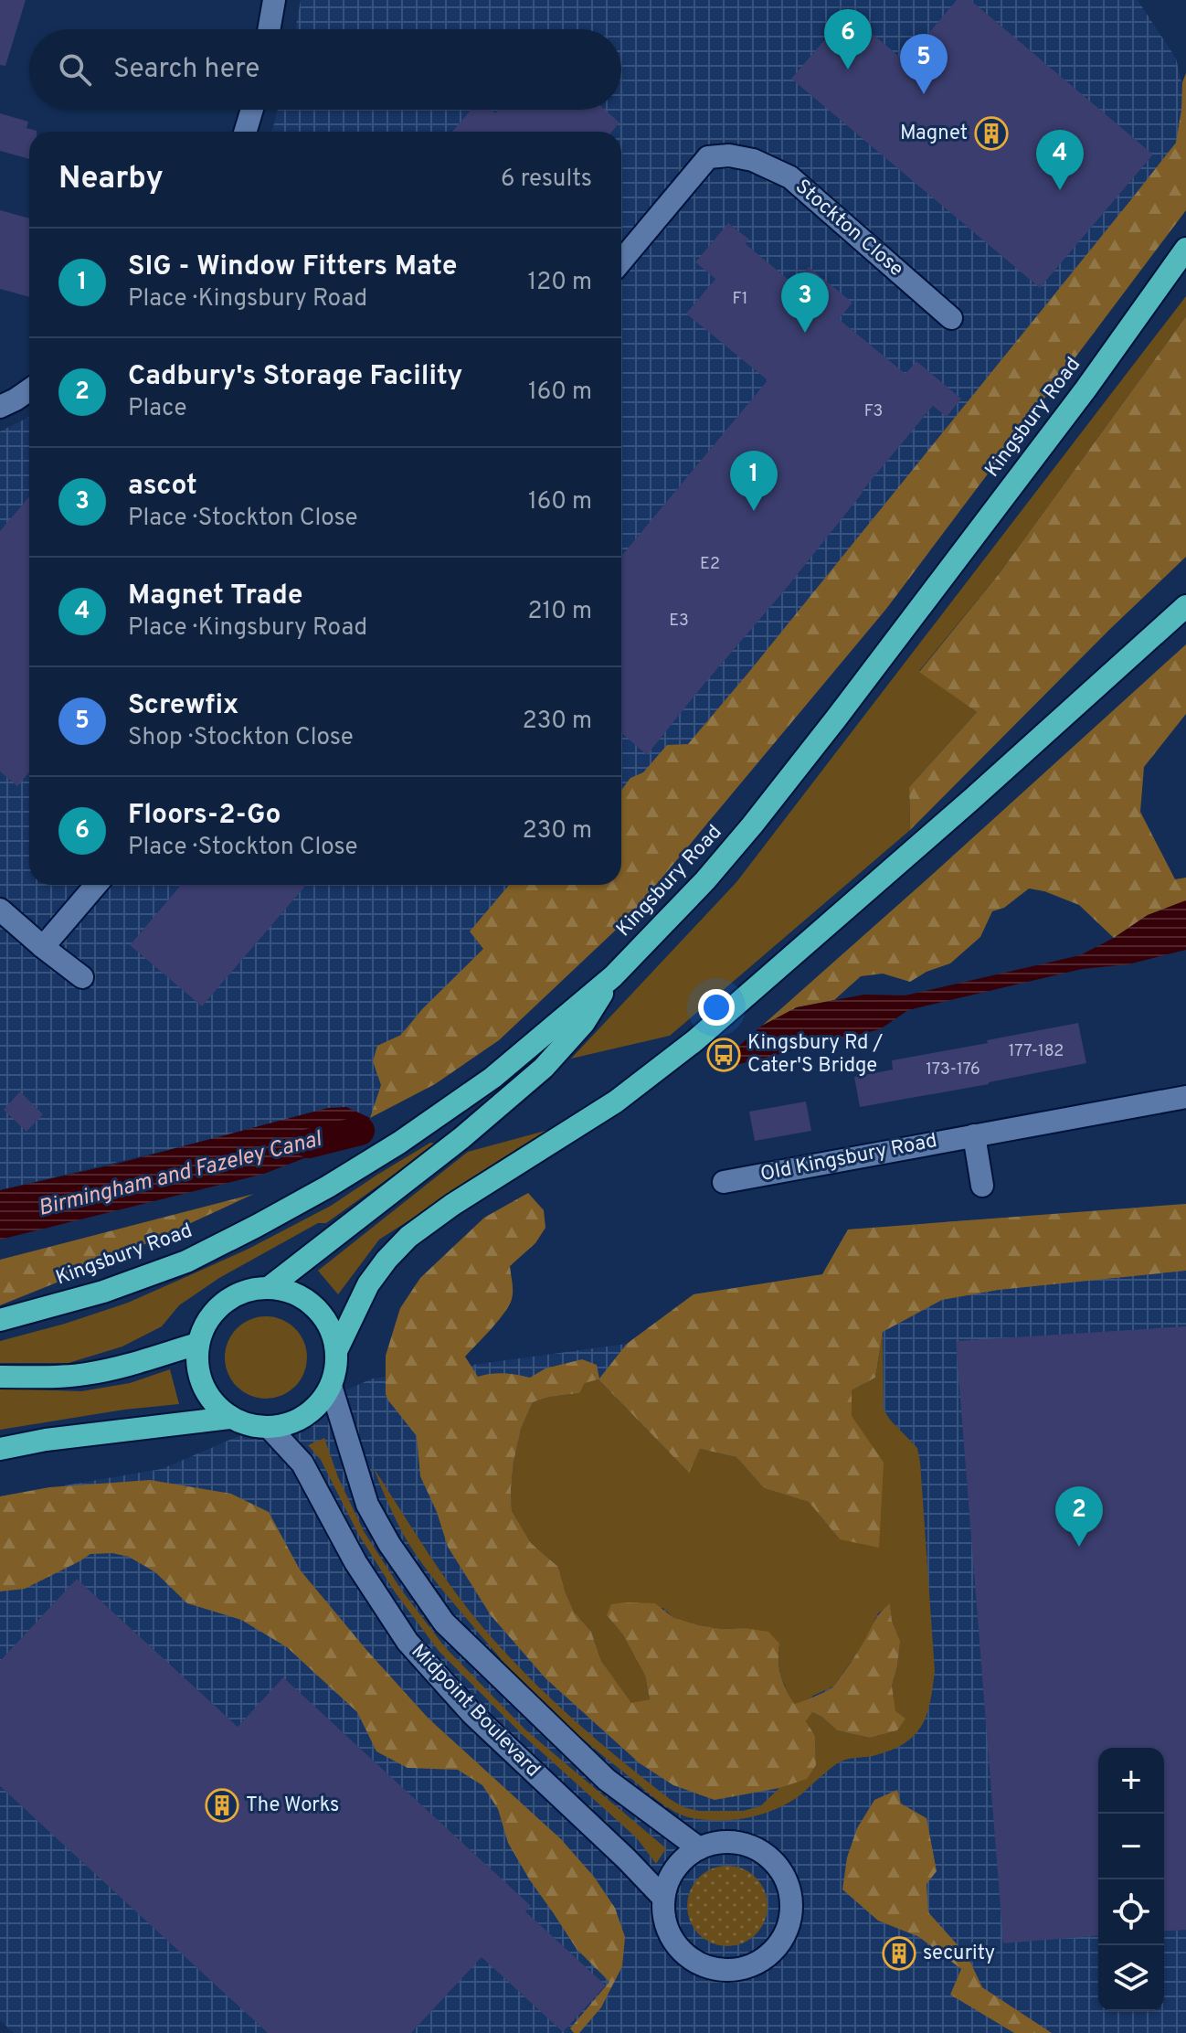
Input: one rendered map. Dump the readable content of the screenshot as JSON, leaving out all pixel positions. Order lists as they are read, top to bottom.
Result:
{
  "streets": {
    "highway": ["Kingsbury Road"],
    "street": ["Stockton Close", "Old Kingsbury Road", "Midpoint Boulevard"]
  },
  "water": ["Birmingham and Fazeley Canal"],
  "places": {
    "building": ["Magnet", "The Works", "security"],
    "bus stop": ["Kingsbury Rd / Cater'S Bridge"]
  },
  "house_numbers": [
    "F1",
    "F3",
    "E2",
    "E3",
    "177-182",
    "173-176"
  ],
  "page": {
    "pins": [
      "6",
      "5",
      "4",
      "3",
      "1",
      "2"
    ],
    "search": "Search here",
    "heading": ["Nearby", "6 results"],
    "list": [
      {
        "mark": "1",
        "name": "SIG - Window Fitters Mate",
        "note": "Place · Kingsbury Road",
        "value": "120 m"
      },
      {
        "mark": "2",
        "name": "Cadbury's Storage Facility",
        "note": "Place",
        "value": "160 m"
      },
      {
        "mark": "3",
        "name": "ascot",
        "note": "Place · Stockton Close",
        "value": "160 m"
      },
      {
        "mark": "4",
        "name": "Magnet Trade",
        "note": "Place · Kingsbury Road",
        "value": "210 m"
      },
      {
        "mark": "5",
        "name": "Screwfix",
        "note": "Shop · Stockton Close",
        "value": "230 m"
      },
      {
        "mark": "6",
        "name": "Floors-2-Go",
        "note": "Place · Stockton Close",
        "value": "230 m"
      }
    ],
    "map_buttons": ["+", "−"]
  }
}
